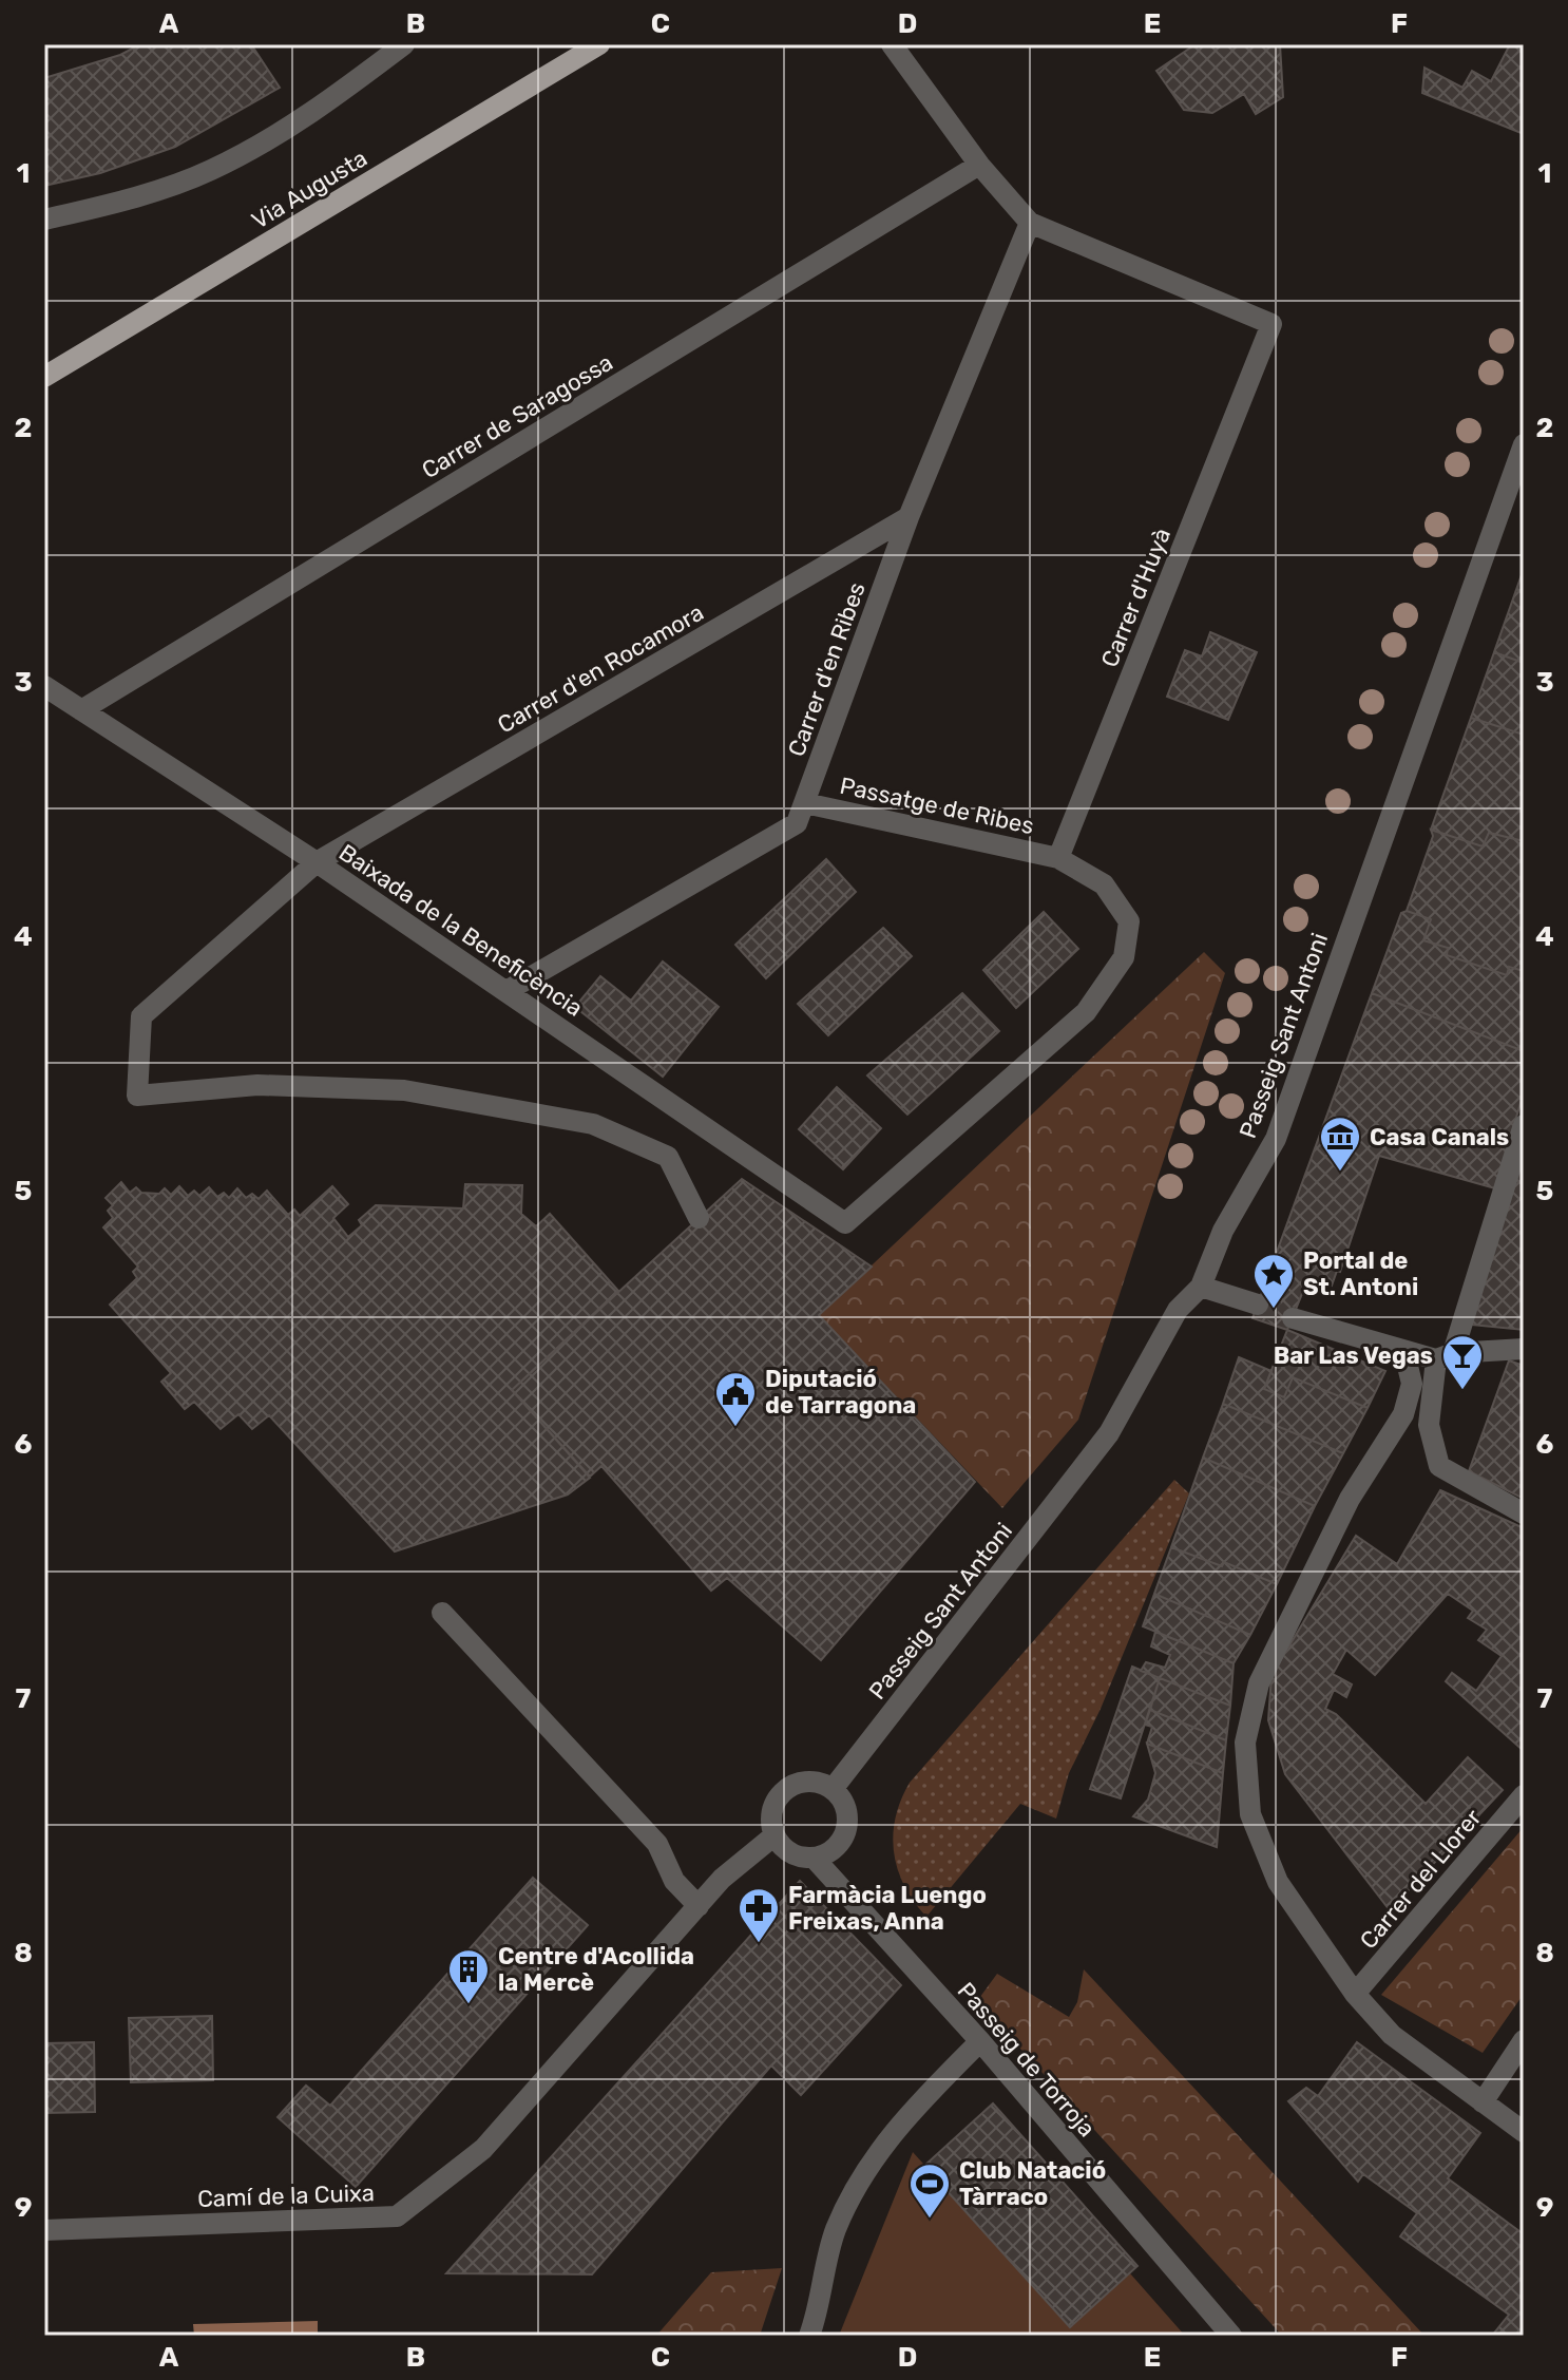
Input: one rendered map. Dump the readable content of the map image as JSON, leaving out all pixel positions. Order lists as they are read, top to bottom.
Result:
{
  "streets": {
    "main road": ["Via Augusta"],
    "street": [
      "Carrer de Saragossa",
      "Carrer d'Huyà",
      "Carrer d'en Rocamora",
      "Carrer d'en Ribes",
      "Passatge de Ribes",
      "Baixada de la Beneficència",
      "Passeig Sant Antoni",
      "Carrer del Llorer",
      "Passeig de Torroja",
      "Camí de la Cuixa"
    ]
  },
  "crossings": [
    ["Carrer de Saragossa", "Carrer d'Huyà"],
    ["Carrer de Saragossa", "Baixada de la Beneficència"],
    ["Carrer d'Huyà", "Carrer d'en Ribes"],
    ["Carrer d'Huyà", "Passatge de Ribes"],
    ["Carrer d'Huyà", "Baixada de la Beneficència"],
    ["Carrer d'en Rocamora", "Carrer d'en Ribes"],
    ["Carrer d'en Rocamora", "Baixada de la Beneficència"],
    ["Carrer d'en Ribes", "Passatge de Ribes"],
    ["Carrer d'en Ribes", "Baixada de la Beneficència"],
    ["Passatge de Ribes", "Baixada de la Beneficència"],
    ["Passeig Sant Antoni", "Passeig de Torroja"],
    ["Passeig Sant Antoni", "Camí de la Cuixa"],
    ["Passeig de Torroja", "Camí de la Cuixa"]
  ],
  "places": {
    "museum": ["Casa Canals"],
    "place": ["Portal de St. Antoni"],
    "bar": ["Bar Las Vegas"],
    "public building": ["Diputació de Tarragona"],
    "pharmacy": ["Farmàcia Luengo Freixas, Anna"],
    "building": ["Centre d'Acollida la Mercè"],
    "sports": ["Club Natació Tàrraco"]
  },
  "grid": {
    "columns": [
      "A",
      "B",
      "C",
      "D",
      "E",
      "F"
    ],
    "rows": [
      "1",
      "2",
      "3",
      "4",
      "5",
      "6",
      "7",
      "8",
      "9"
    ]
  }
}
